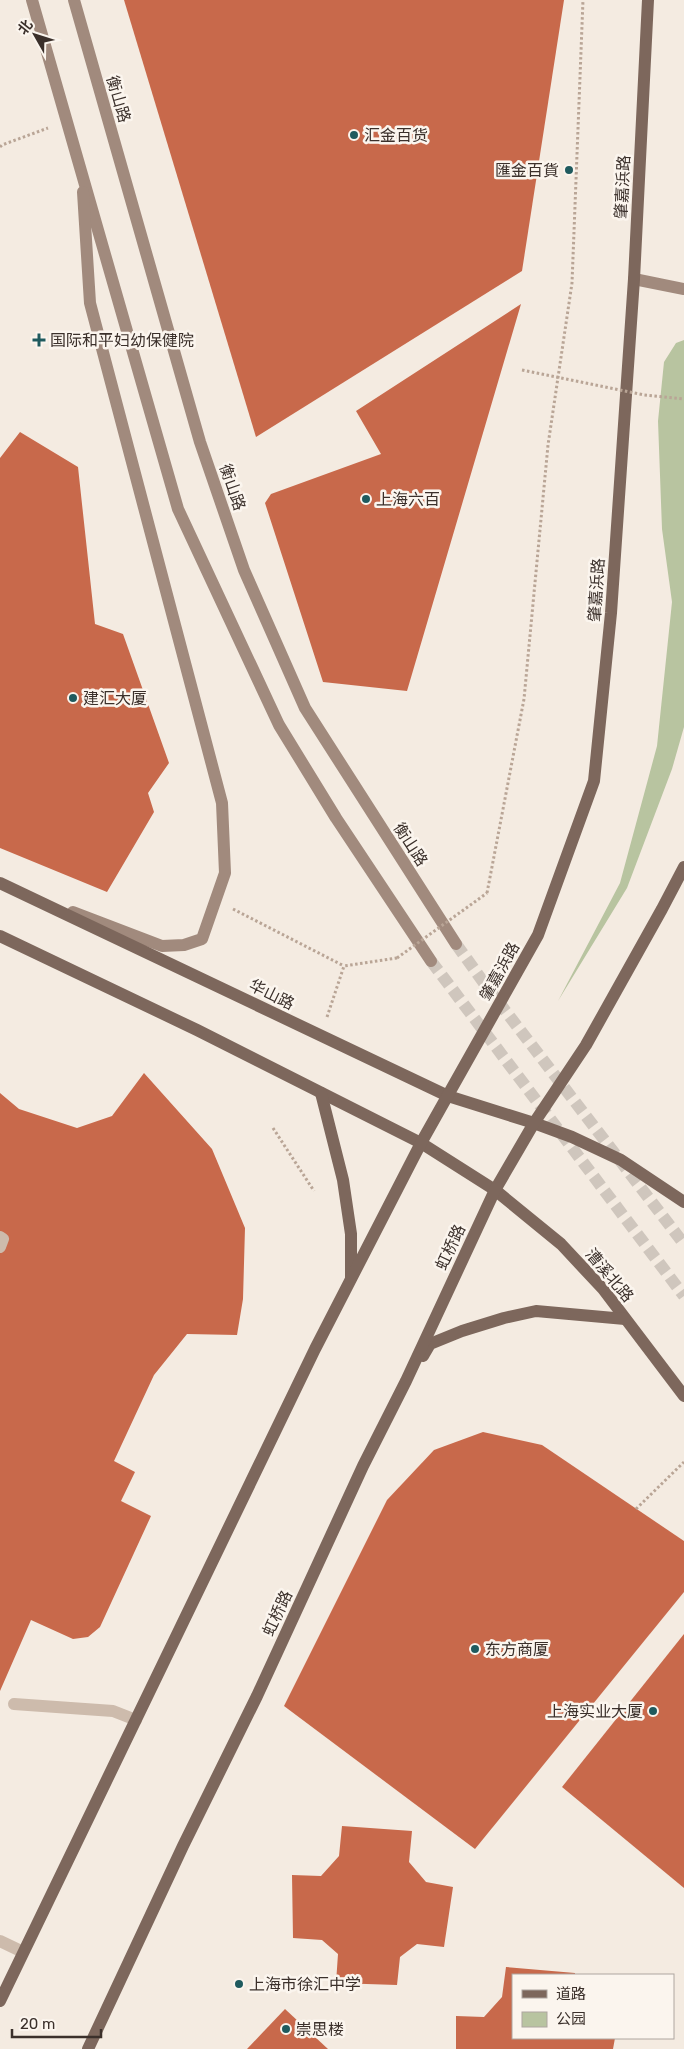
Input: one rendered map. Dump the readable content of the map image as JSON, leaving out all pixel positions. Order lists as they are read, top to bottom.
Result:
{
  "streets": {
    "main road": [
      "衡山路",
      "肇嘉浜路",
      "华山路",
      "虹桥路",
      "漕溪北路"
    ]
  },
  "crossings": [
    ["肇嘉浜路", "华山路"],
    ["虹桥路", "漕溪北路"]
  ],
  "places": {
    "other": [
      "汇金百货",
      "匯金百貨",
      "上海六百",
      "建汇大厦",
      "东方商厦",
      "上海实业大厦",
      "上海市徐汇中学",
      "崇思楼"
    ],
    "health": ["国际和平妇幼保健院"]
  },
  "legend": ["道路", "公园"],
  "scale_bar": "20 m",
  "north": "top left"
}
